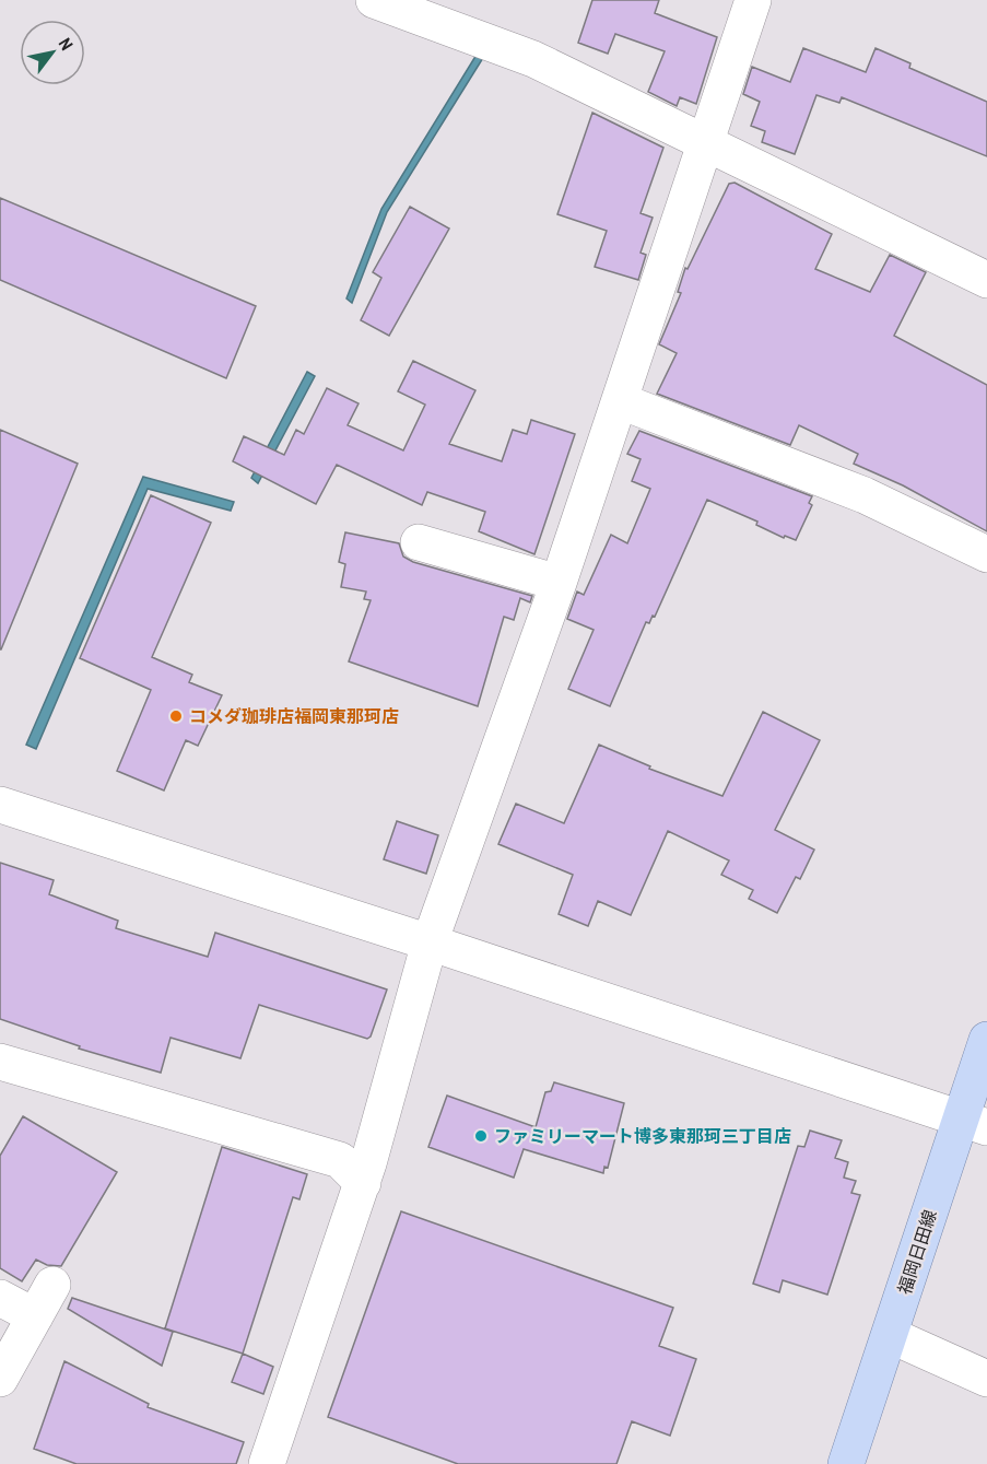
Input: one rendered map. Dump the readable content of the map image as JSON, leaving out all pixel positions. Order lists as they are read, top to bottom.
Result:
{
  "streets": {
    "main road": ["福岡日田線"]
  },
  "places": ["コメダ珈琲店福岡東那珂店", "ファミリーマート博多東那珂三丁目店"],
  "north": "top right"
}
